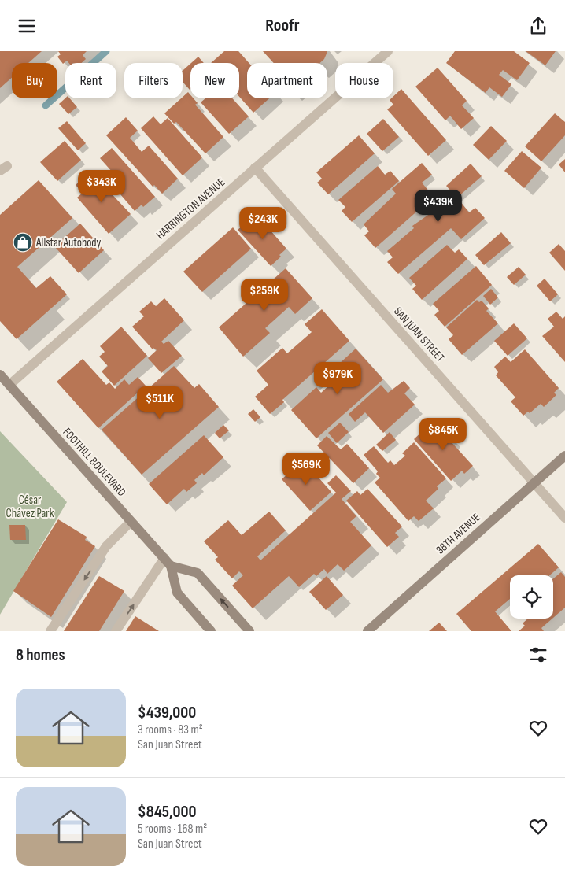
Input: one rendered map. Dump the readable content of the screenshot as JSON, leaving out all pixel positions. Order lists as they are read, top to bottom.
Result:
{
  "streets": {
    "main road": ["FOOTHILL BOULEVARD", "38TH AVENUE"],
    "street": ["HARRINGTON AVENUE", "SAN JUAN STREET"]
  },
  "crossings": [
    ["HARRINGTON AVENUE", "SAN JUAN STREET"],
    ["HARRINGTON AVENUE", "FOOTHILL BOULEVARD"],
    ["SAN JUAN STREET", "38TH AVENUE"]
  ],
  "parks": ["César Chávez Park"],
  "places": {
    "shop": ["Allstar Autobody"]
  },
  "page": {
    "header": "Roofr",
    "chip": [
      "Buy",
      "Rent",
      "Filters",
      "New",
      "Apartment",
      "House"
    ],
    "price": [
      "$343K",
      "$439K",
      "$243K",
      "$259K",
      "$979K",
      "$511K",
      "$845K",
      "$569K"
    ],
    "heading": "8 homes",
    "list": [
      {
        "name": "$439,000",
        "note": "3 rooms · 83 m² · San Juan Street"
      },
      {
        "name": "$845,000",
        "note": "5 rooms · 168 m² · San Juan Street"
      }
    ]
  }
}
